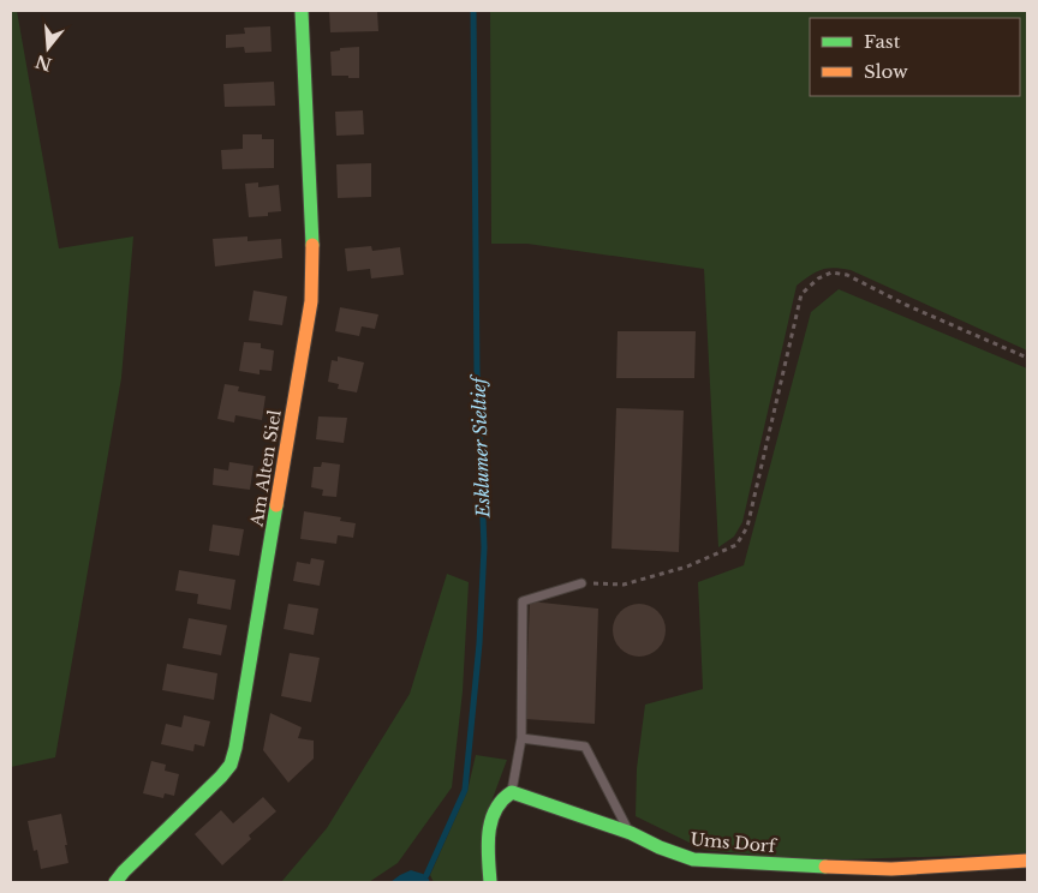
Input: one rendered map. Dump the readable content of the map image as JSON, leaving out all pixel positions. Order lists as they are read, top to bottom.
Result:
{
  "streets": {
    "street": ["Am Alten Siel", "Ums Dorf"]
  },
  "water": ["Esklumer Sieltief"],
  "legend": ["Fast", "Slow"],
  "north": "bottom"
}
